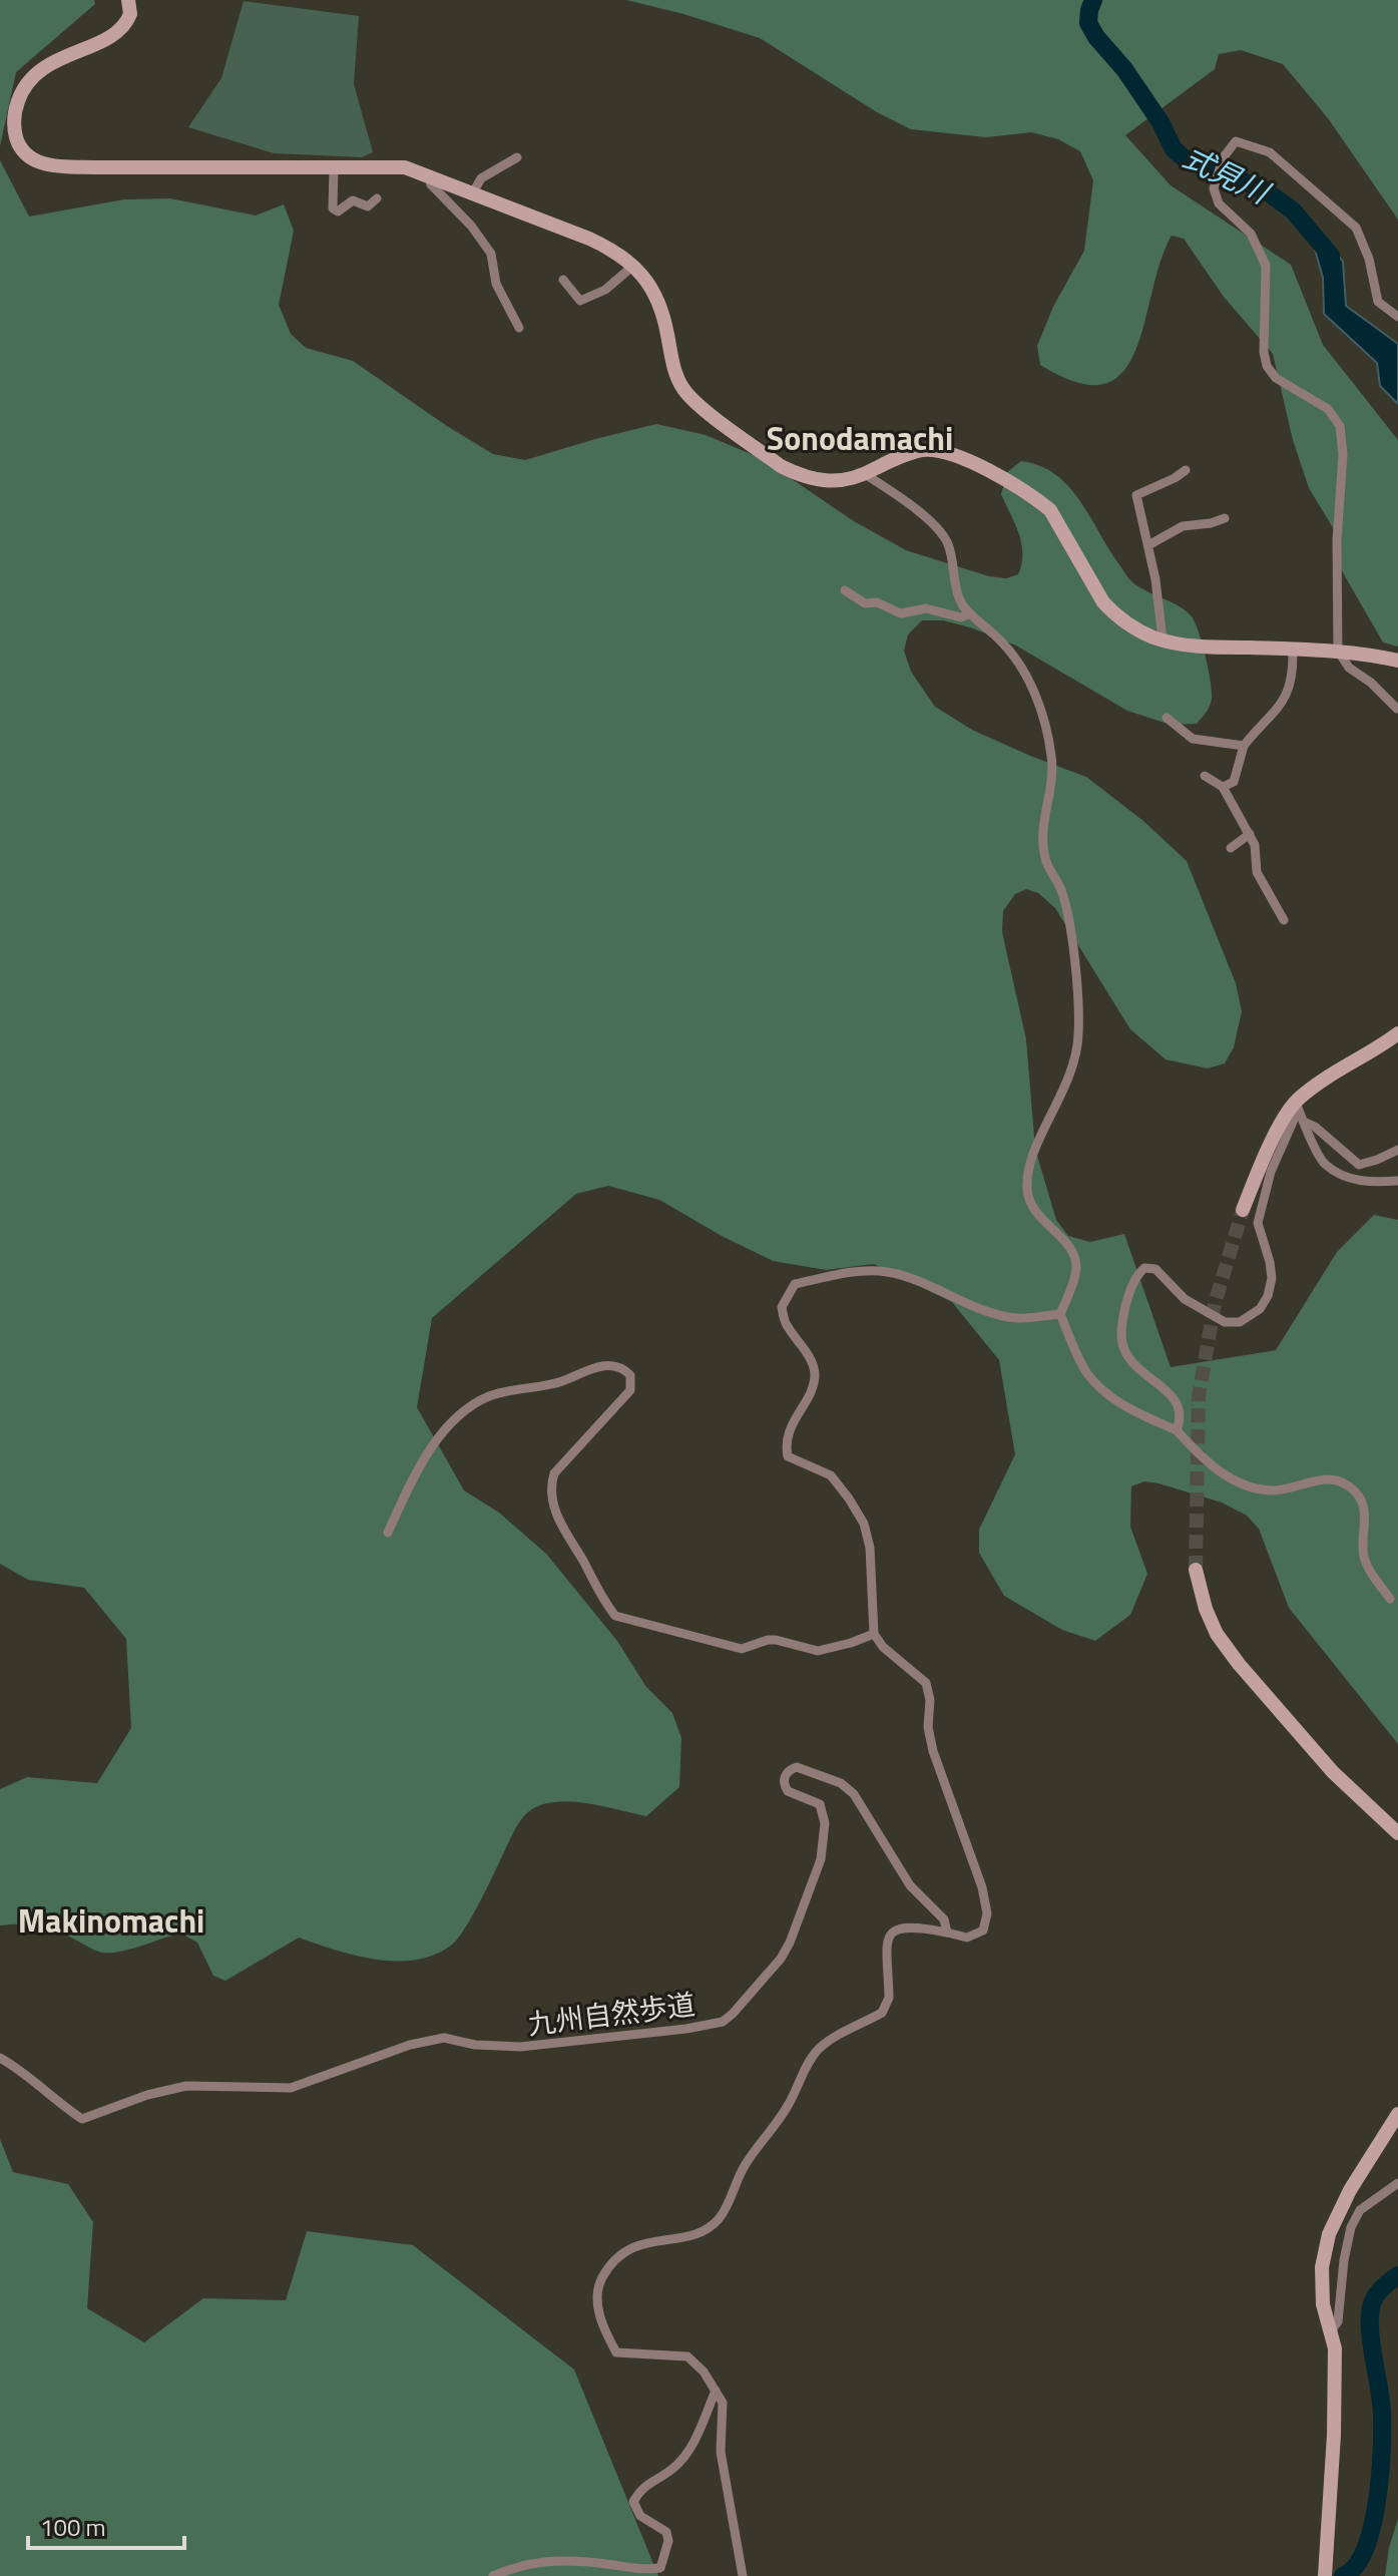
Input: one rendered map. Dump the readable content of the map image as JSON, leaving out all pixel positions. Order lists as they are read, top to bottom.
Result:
{
  "streets": {
    "street": ["九州自然歩道"]
  },
  "districts": ["Sonodamachi", "Makinomachi"],
  "water": ["式見川"],
  "scale_bar": "100 m"
}
